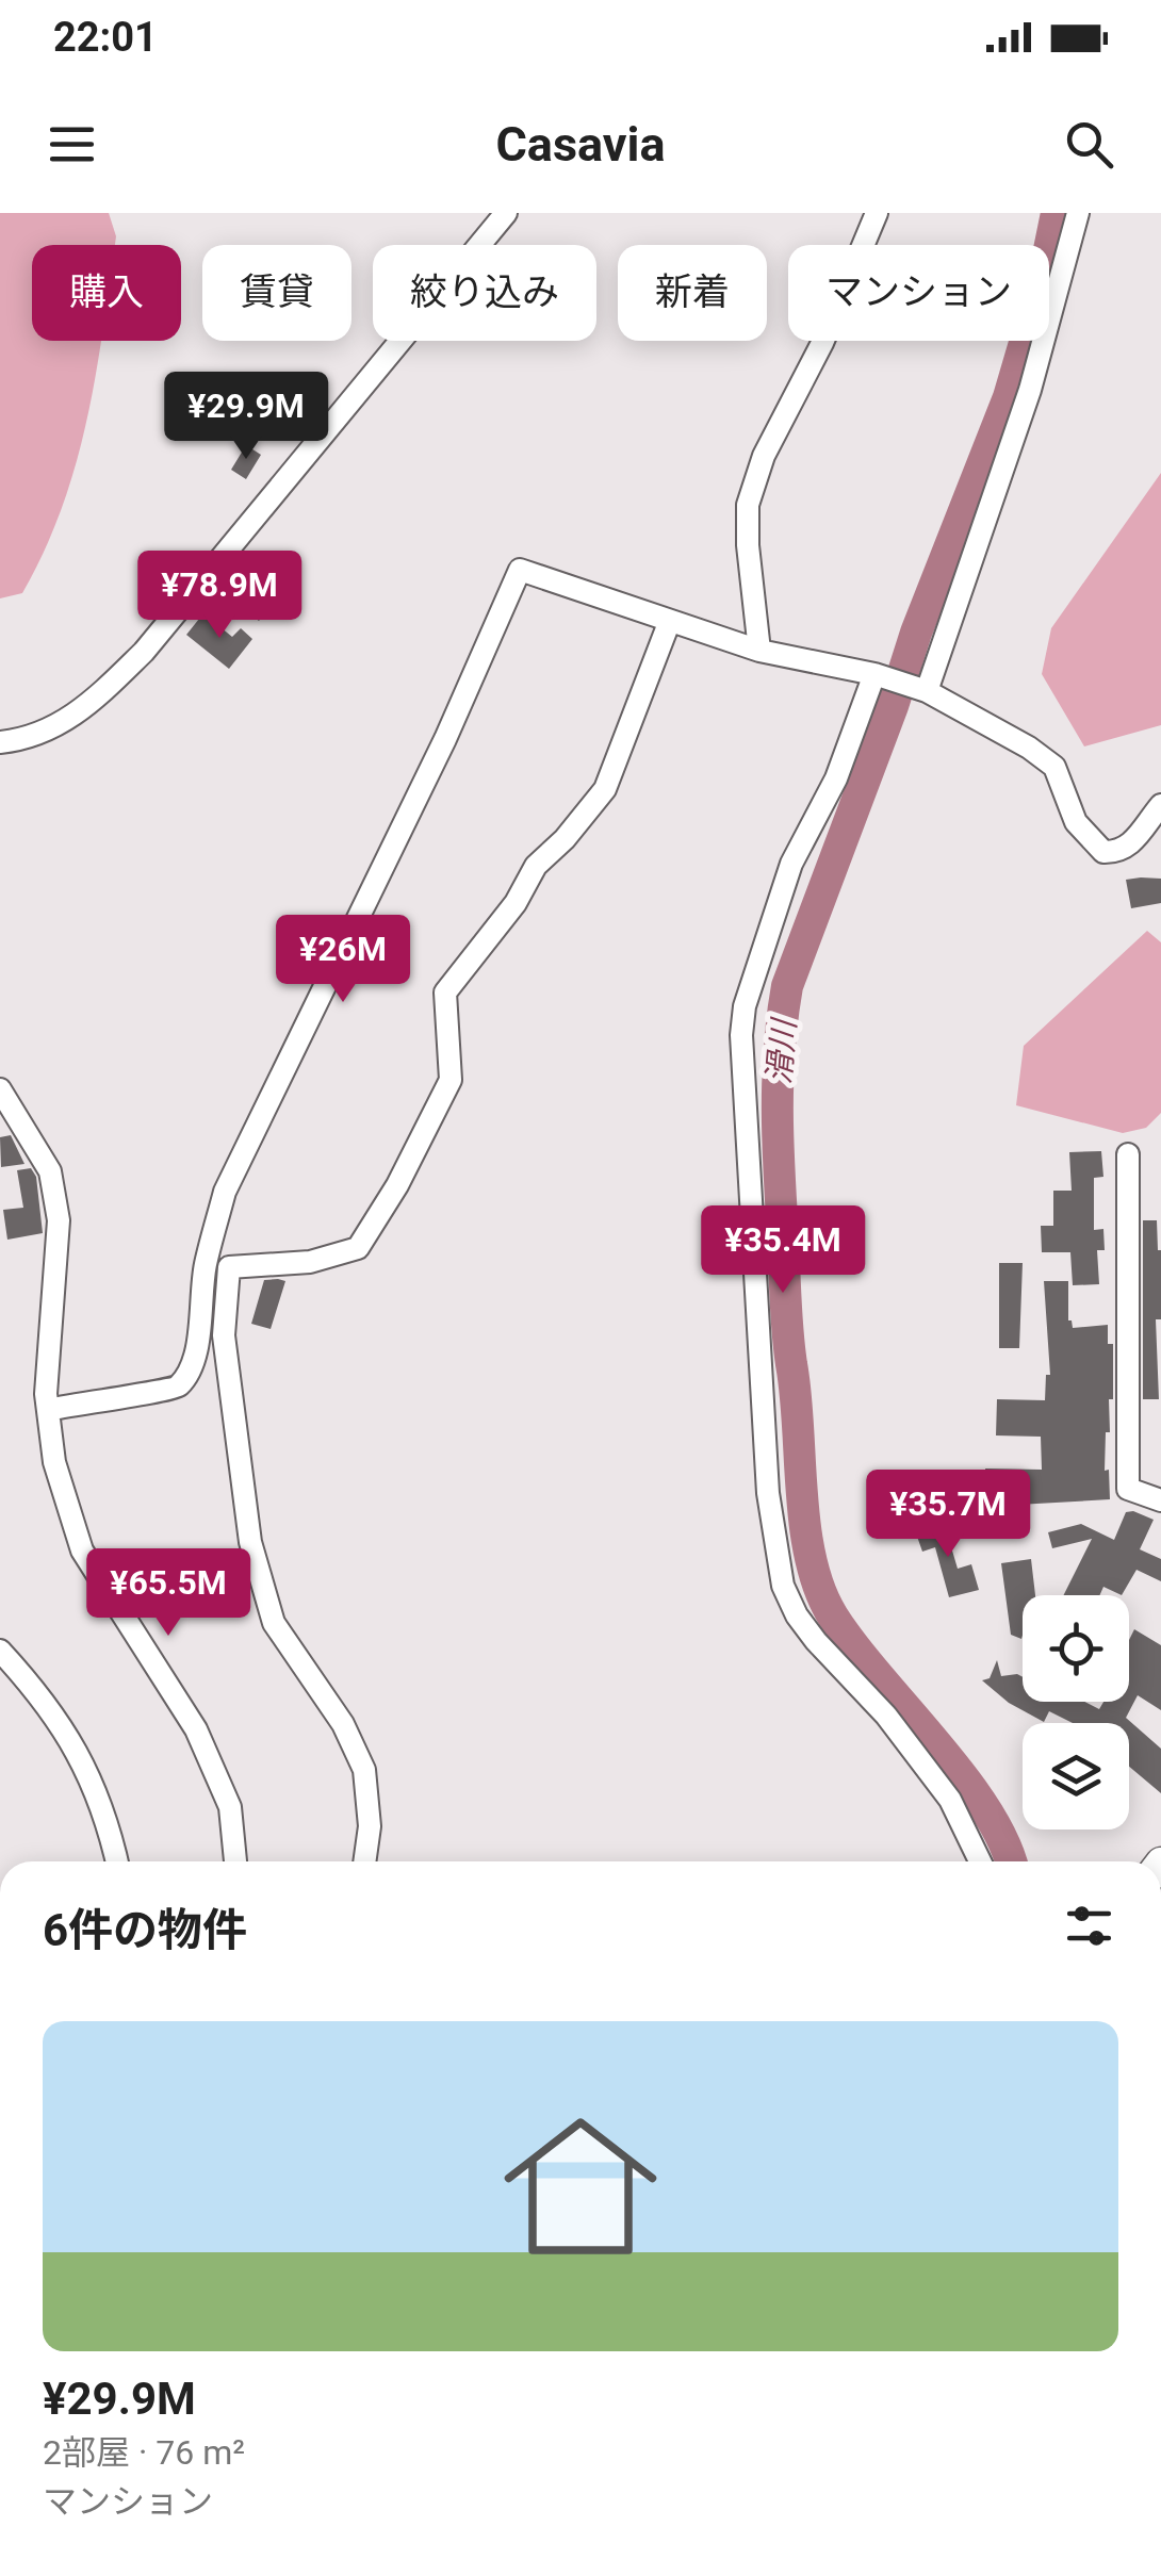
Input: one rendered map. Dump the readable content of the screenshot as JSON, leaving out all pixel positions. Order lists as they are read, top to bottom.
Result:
{
  "water": ["滑川"],
  "page": {
    "status": "22:01",
    "header": "Casavia",
    "chip": [
      "購入",
      "賃貸",
      "絞り込み",
      "新着",
      "マンション"
    ],
    "price": [
      "¥29.9M",
      "¥78.9M",
      "¥26M",
      "¥35.4M",
      "¥35.7M",
      "¥65.5M"
    ],
    "heading": "6件の物件",
    "list": [
      {
        "name": "¥29.9M",
        "note": "2部屋 · 76 m² · マンション"
      }
    ]
  }
}
